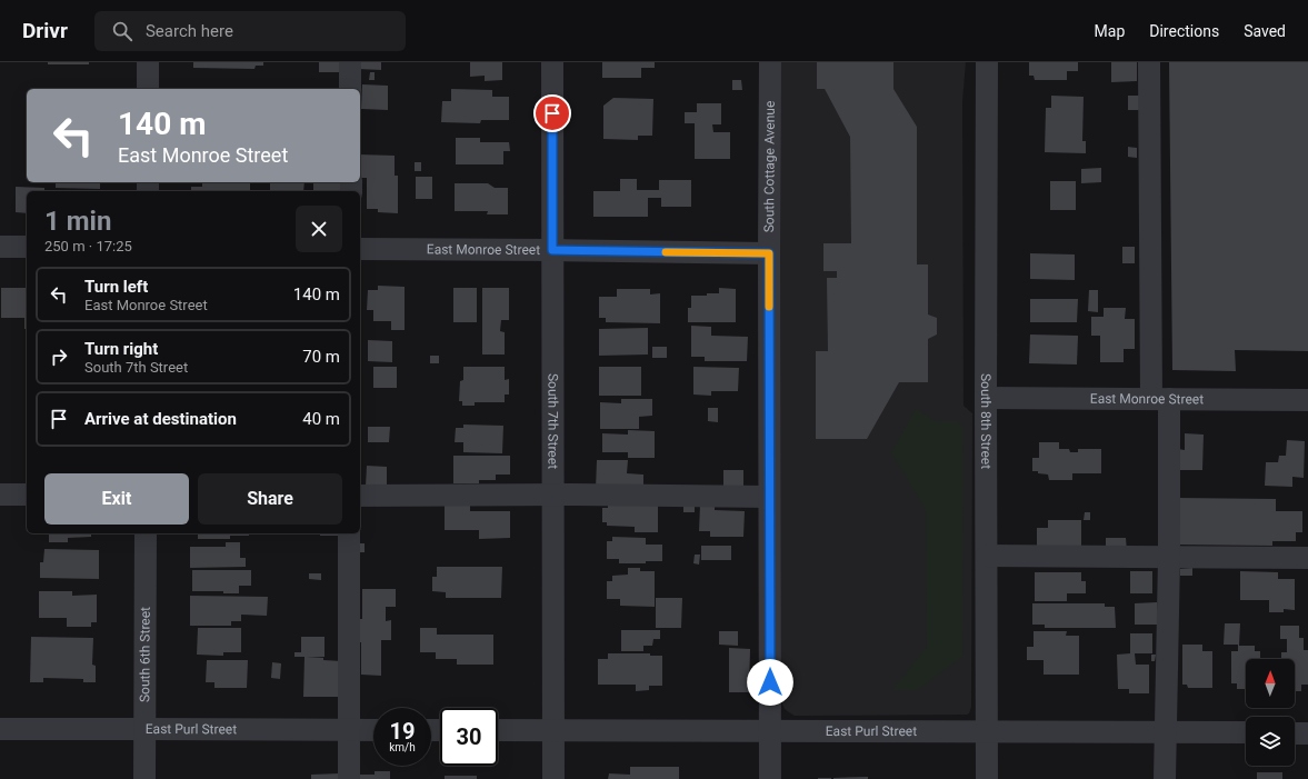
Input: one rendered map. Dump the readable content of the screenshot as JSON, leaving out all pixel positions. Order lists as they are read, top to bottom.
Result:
{
  "streets": {
    "street": [
      "South Cottage Avenue",
      "East Monroe Street",
      "South 7th Street",
      "South 8th Street",
      "South 6th Street",
      "East Purl Street"
    ]
  },
  "crossings": [
    ["South Cottage Avenue", "East Monroe Street"],
    ["South Cottage Avenue", "East Purl Street"],
    ["East Monroe Street", "South 7th Street"],
    ["East Monroe Street", "South 8th Street"],
    ["South 7th Street", "East Purl Street"],
    ["South 8th Street", "East Purl Street"],
    ["South 6th Street", "East Purl Street"]
  ],
  "north": "top",
  "page": {
    "header": "Drivr",
    "search": "Search here",
    "nav": ["Map", "Directions", "Saved"],
    "turn": ["140 m", "East Monroe Street"],
    "heading": ["1 min", "250 m · 17:25"],
    "list": [
      {
        "name": "Turn left",
        "note": "East Monroe Street",
        "value": "140 m"
      },
      {
        "name": "Turn right",
        "note": "South 7th Street",
        "value": "70 m"
      },
      {
        "name": "Arrive at destination",
        "value": "40 m"
      }
    ],
    "buttons": ["Exit", "Share"],
    "speed": "19 km/h",
    "limit": "30"
  }
}
